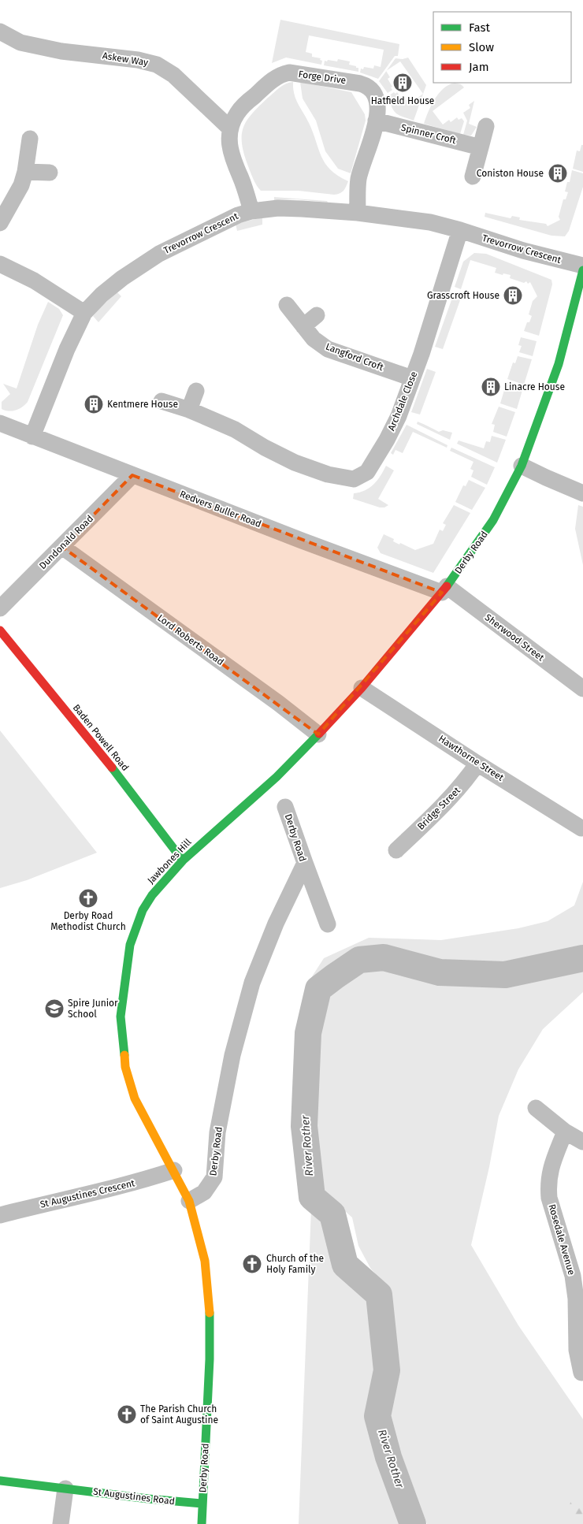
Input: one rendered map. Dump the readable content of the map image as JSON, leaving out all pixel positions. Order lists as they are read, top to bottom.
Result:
{
  "streets": {
    "main road": [
      "Derby Road",
      "Baden Powell Road",
      "Jawbones Hill",
      "St Augustines Road"
    ],
    "street": [
      "Askew Way",
      "Forge Drive",
      "Spinner Croft",
      "Trevorrow Crescent",
      "Langford Croft",
      "Archdale Close",
      "Redvers Buller Road",
      "Dundonald Road",
      "Sherwood Street",
      "Lord Roberts Road",
      "Hawthorne Street",
      "Bridge Street",
      "St Augustines Crescent",
      "Rosedale Avenue"
    ]
  },
  "crossings": [
    ["Askew Way", "Forge Drive"],
    ["Forge Drive", "Spinner Croft"],
    ["Forge Drive", "Trevorrow Crescent"],
    ["Trevorrow Crescent", "Archdale Close"],
    ["Trevorrow Crescent", "Redvers Buller Road"],
    ["Langford Croft", "Archdale Close"],
    ["Redvers Buller Road", "Dundonald Road"],
    ["Redvers Buller Road", "Derby Road"],
    ["Redvers Buller Road", "Sherwood Street"],
    ["Dundonald Road", "Lord Roberts Road"],
    ["Derby Road", "Sherwood Street"],
    ["Derby Road", "Lord Roberts Road"],
    ["Derby Road", "Hawthorne Street"],
    ["Derby Road", "Jawbones Hill"],
    ["Derby Road", "St Augustines Road"],
    ["Baden Powell Road", "Jawbones Hill"],
    ["Hawthorne Street", "Bridge Street"],
    ["Jawbones Hill", "St Augustines Crescent"]
  ],
  "water": ["River Rother"],
  "places": {
    "building": [
      "Hatfield House",
      "Coniston House",
      "Grasscroft House",
      "Linacre House",
      "Kentmere House"
    ],
    "church": ["Derby Road Methodist Church", "Church of the Holy Family", "The Parish Church of Saint Augustine"],
    "school or university": ["Spire Junior School"]
  },
  "legend": ["Fast", "Slow", "Jam"]
}
